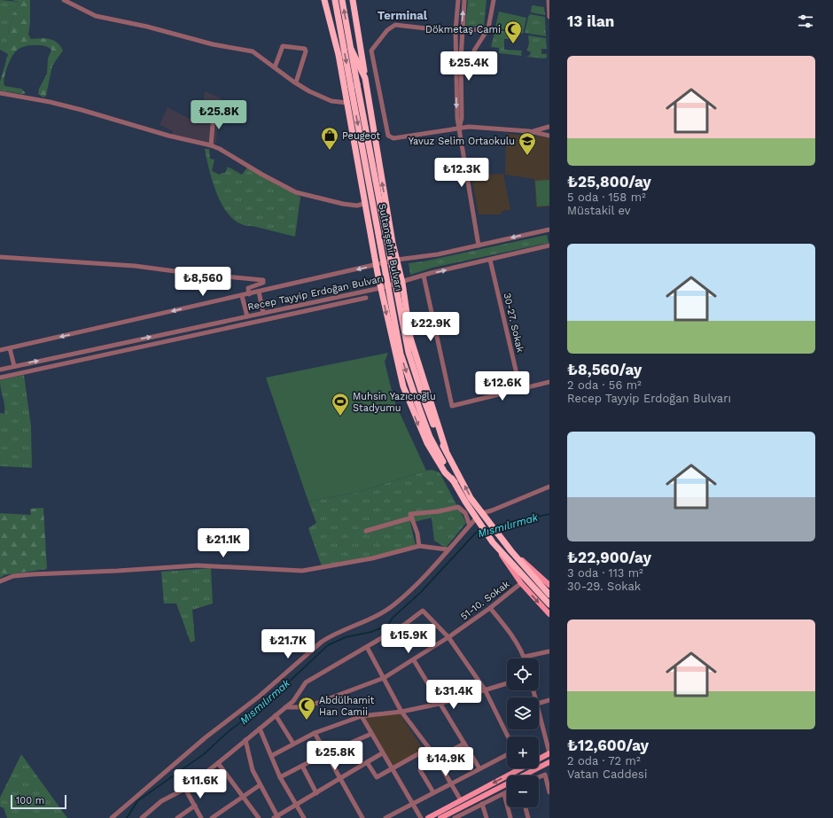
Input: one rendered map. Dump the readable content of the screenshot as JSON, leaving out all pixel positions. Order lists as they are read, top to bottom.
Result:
{
  "streets": {
    "highway": ["Sultanşehir Bulvarı"],
    "street": ["Recep Tayyip Erdoğan Bulvarı", "30-27. Sokak", "51-10. Sokak"]
  },
  "crossings": [
    ["Recep Tayyip Erdoğan Bulvarı", "30-27. Sokak"]
  ],
  "districts": ["Terminal"],
  "water": ["Mısmılırmak"],
  "places": {
    "mosque": ["Dökmetaş Cami", "Abdülhamit Han Camii"],
    "shop": ["Peugeot"],
    "school or university": ["Yavuz Selim Ortaokulu"],
    "sports": ["Muhsin Yazıcıoğlu Stadyumu"]
  },
  "scale_bar": "100 m",
  "page": {
    "heading": "13 ilan",
    "list": [
      {
        "name": "₺25,800/ay",
        "note": "5 oda · 158 m² · Müstakil ev"
      },
      {
        "name": "₺8,560/ay",
        "note": "2 oda · 56 m² · Recep Tayyip Erdoğan Bulvarı"
      },
      {
        "name": "₺22,900/ay",
        "note": "3 oda · 113 m² · 30-29. Sokak"
      },
      {
        "name": "₺12,600/ay",
        "note": "2 oda · 72 m² · Vatan Caddesi"
      }
    ],
    "price": [
      "₺25.4K",
      "₺25.8K",
      "₺12.3K",
      "₺8,560",
      "₺22.9K",
      "₺12.6K",
      "₺21.1K",
      "₺15.9K",
      "₺21.7K",
      "₺31.4K",
      "₺25.8K",
      "₺14.9K",
      "₺11.6K"
    ],
    "map_buttons": ["+", "−"],
    "scale": "100 m"
  }
}
